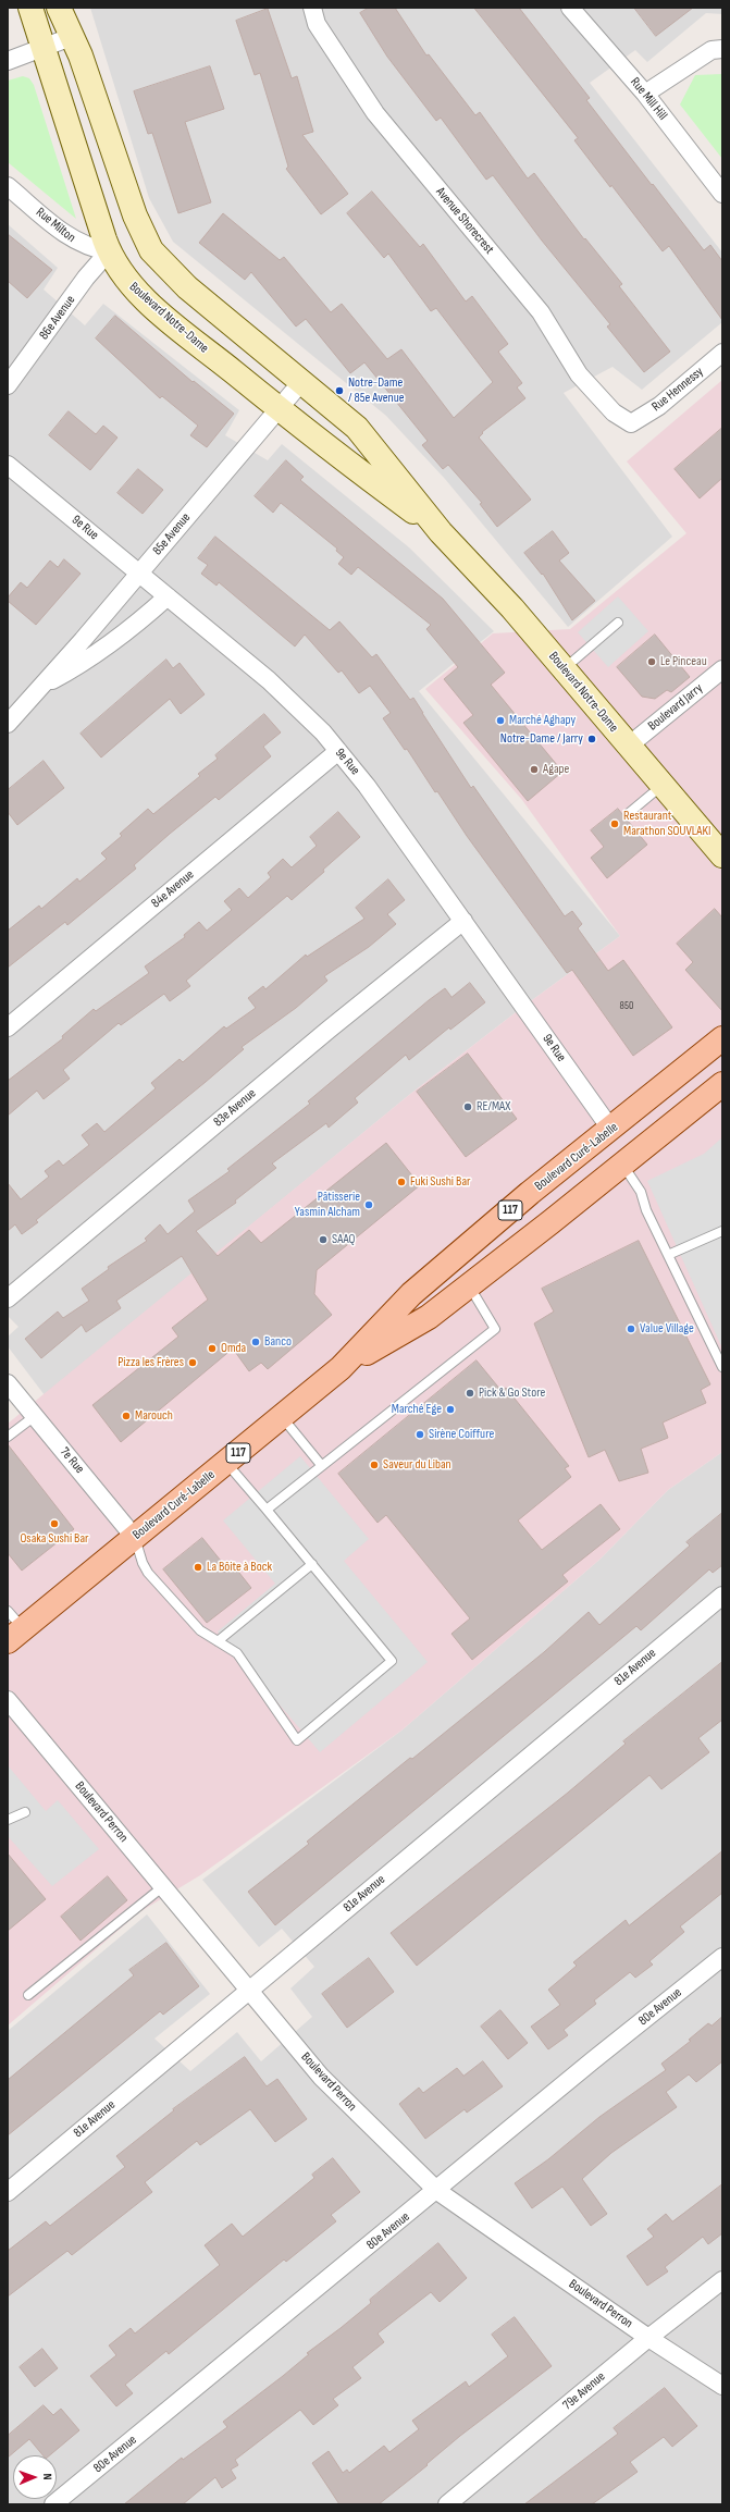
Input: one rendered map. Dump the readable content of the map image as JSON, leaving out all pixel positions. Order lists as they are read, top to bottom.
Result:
{
  "streets": {
    "main road": ["Boulevard Curé-Labelle", "117"],
    "street": [
      "Rue Mill Hill",
      "Avenue Shorecrest",
      "Rue Milton",
      "86e Avenue",
      "Boulevard Notre-Dame",
      "Rue Hennessy",
      "9e Rue",
      "85e Avenue",
      "Boulevard Jarry",
      "84e Avenue",
      "83e Avenue",
      "7e Rue",
      "81e Avenue",
      "Boulevard Perron",
      "80e Avenue",
      "79e Avenue"
    ]
  },
  "crossings": [
    ["Avenue Shorecrest", "Rue Hennessy"],
    ["Rue Milton", "86e Avenue"],
    ["Rue Milton", "Boulevard Notre-Dame"],
    ["86e Avenue", "Boulevard Notre-Dame"],
    ["Boulevard Notre-Dame", "85e Avenue"],
    ["Boulevard Notre-Dame", "Boulevard Jarry"],
    ["9e Rue", "85e Avenue"],
    ["9e Rue", "84e Avenue"],
    ["9e Rue", "83e Avenue"],
    ["9e Rue", "Boulevard Curé-Labelle"],
    ["Boulevard Curé-Labelle", "7e Rue"],
    ["81e Avenue", "Boulevard Perron"],
    ["Boulevard Perron", "80e Avenue"],
    ["Boulevard Perron", "79e Avenue"]
  ],
  "places": [
    "Notre-Dame / 85e Avenue",
    "Le Pinceau",
    "Marché Aghapy",
    "Notre-Dame / Jarry",
    "Agape",
    "Restaurant Marathon SOUVLAKI",
    "RE/MAX",
    "Fuki Sushi Bar",
    "Pâtisserie Yasmin Alcham",
    "SAAQ",
    "Value Village",
    "Banco",
    "Omda",
    "Pizza les Frères",
    "Pick & Go Store",
    "Marché Ege",
    "Marouch",
    "Sirène Coiffure",
    "Saveur du Liban",
    "Osaka Sushi Bar",
    "La Bôite à Bock"
  ],
  "house_numbers": ["850"],
  "north": "right"
}
